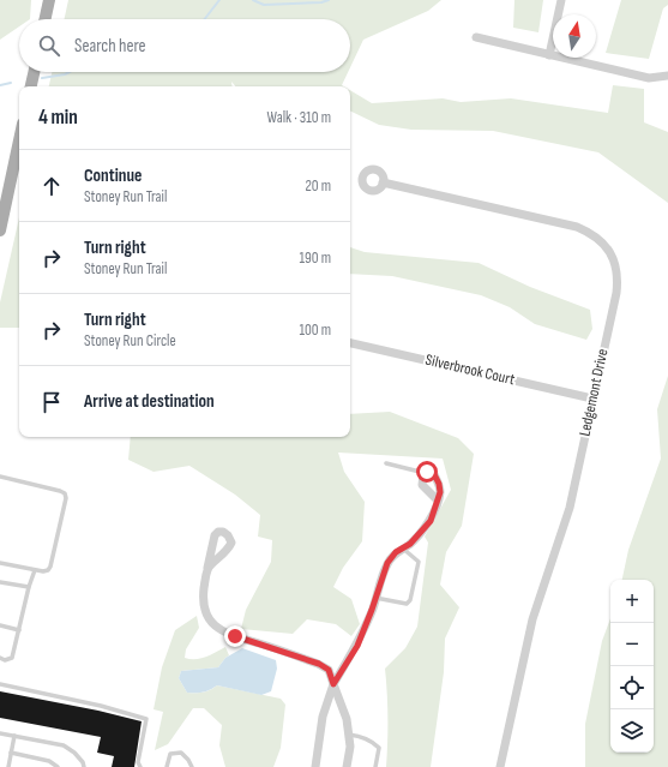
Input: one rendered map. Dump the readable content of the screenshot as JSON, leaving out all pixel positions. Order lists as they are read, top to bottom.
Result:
{
  "streets": {
    "street": ["Silverbrook Court", "Ledgemont Drive"]
  },
  "crossings": [
    ["Silverbrook Court", "Ledgemont Drive"]
  ],
  "north": "top",
  "page": {
    "search": "Search here",
    "heading": ["4 min", "Walk · 310 m"],
    "list": [
      ["Continue", "Stoney Run Trail", "20 m"],
      ["Turn right", "Stoney Run Trail", "190 m"],
      ["Turn right", "Stoney Run Circle", "100 m"],
      "Arrive at destination"
    ],
    "map_buttons": ["+", "−"]
  }
}
